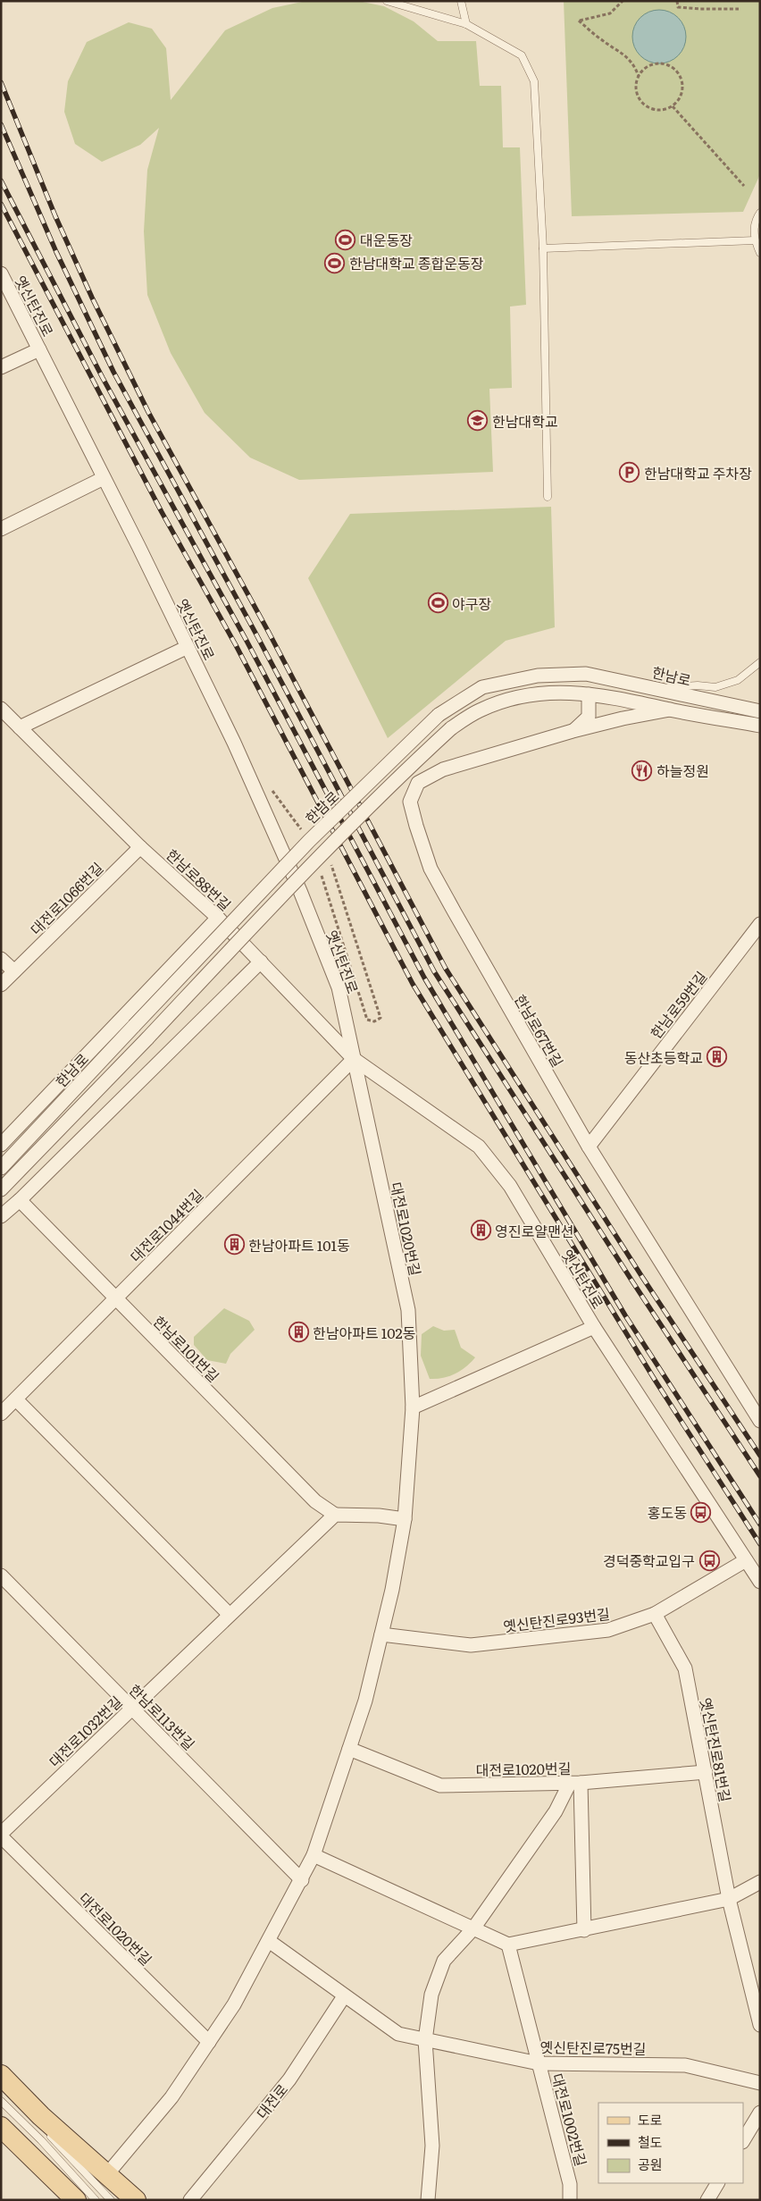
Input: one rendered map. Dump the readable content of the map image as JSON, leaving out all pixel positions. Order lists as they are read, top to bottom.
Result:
{
  "streets": {
    "street": [
      "옛신탄진로",
      "한남로",
      "한남로88번길",
      "대전로1066번길",
      "한남로59번길",
      "한남로67번길",
      "대전로1044번길",
      "대전로1020번길",
      "한남로101번길",
      "옛신탄진로93번길",
      "한남로113번길",
      "대전로1032번길",
      "옛신탄진로81번길",
      "옛신탄진로75번길",
      "대전로",
      "대전로1002번길"
    ]
  },
  "crossings": [
    ["옛신탄진로", "한남로88번길"],
    ["옛신탄진로", "대전로1044번길"],
    ["옛신탄진로", "대전로1020번길"],
    ["옛신탄진로", "옛신탄진로93번길"],
    ["한남로88번길", "대전로1066번길"],
    ["한남로88번길", "대전로1044번길"],
    ["한남로88번길", "대전로1020번길"],
    ["한남로59번길", "한남로67번길"],
    ["대전로1044번길", "대전로1020번길"],
    ["대전로1044번길", "한남로101번길"],
    ["대전로1020번길", "옛신탄진로93번길"],
    ["대전로1020번길", "한남로113번길"],
    ["대전로1020번길", "대전로1032번길"],
    ["대전로1020번길", "옛신탄진로81번길"],
    ["대전로1020번길", "옛신탄진로75번길"],
    ["한남로101번길", "대전로1032번길"],
    ["옛신탄진로93번길", "옛신탄진로81번길"],
    ["한남로113번길", "대전로1032번길"],
    ["옛신탄진로75번길", "대전로"],
    ["옛신탄진로75번길", "대전로1002번길"]
  ],
  "places": {
    "sports": ["대운동장", "한남대학교 종합운동장", "야구장"],
    "school or university": ["한남대학교"],
    "parking": ["한남대학교 주차장"],
    "restaurant": ["하늘정원"],
    "building": [
      "동산초등학교",
      "영진로얄맨션",
      "한남아파트 101동",
      "한남아파트 102동"
    ],
    "bus stop": ["홍도동", "경덕중학교입구"]
  },
  "legend": ["도로", "철도", "공원"]
}
